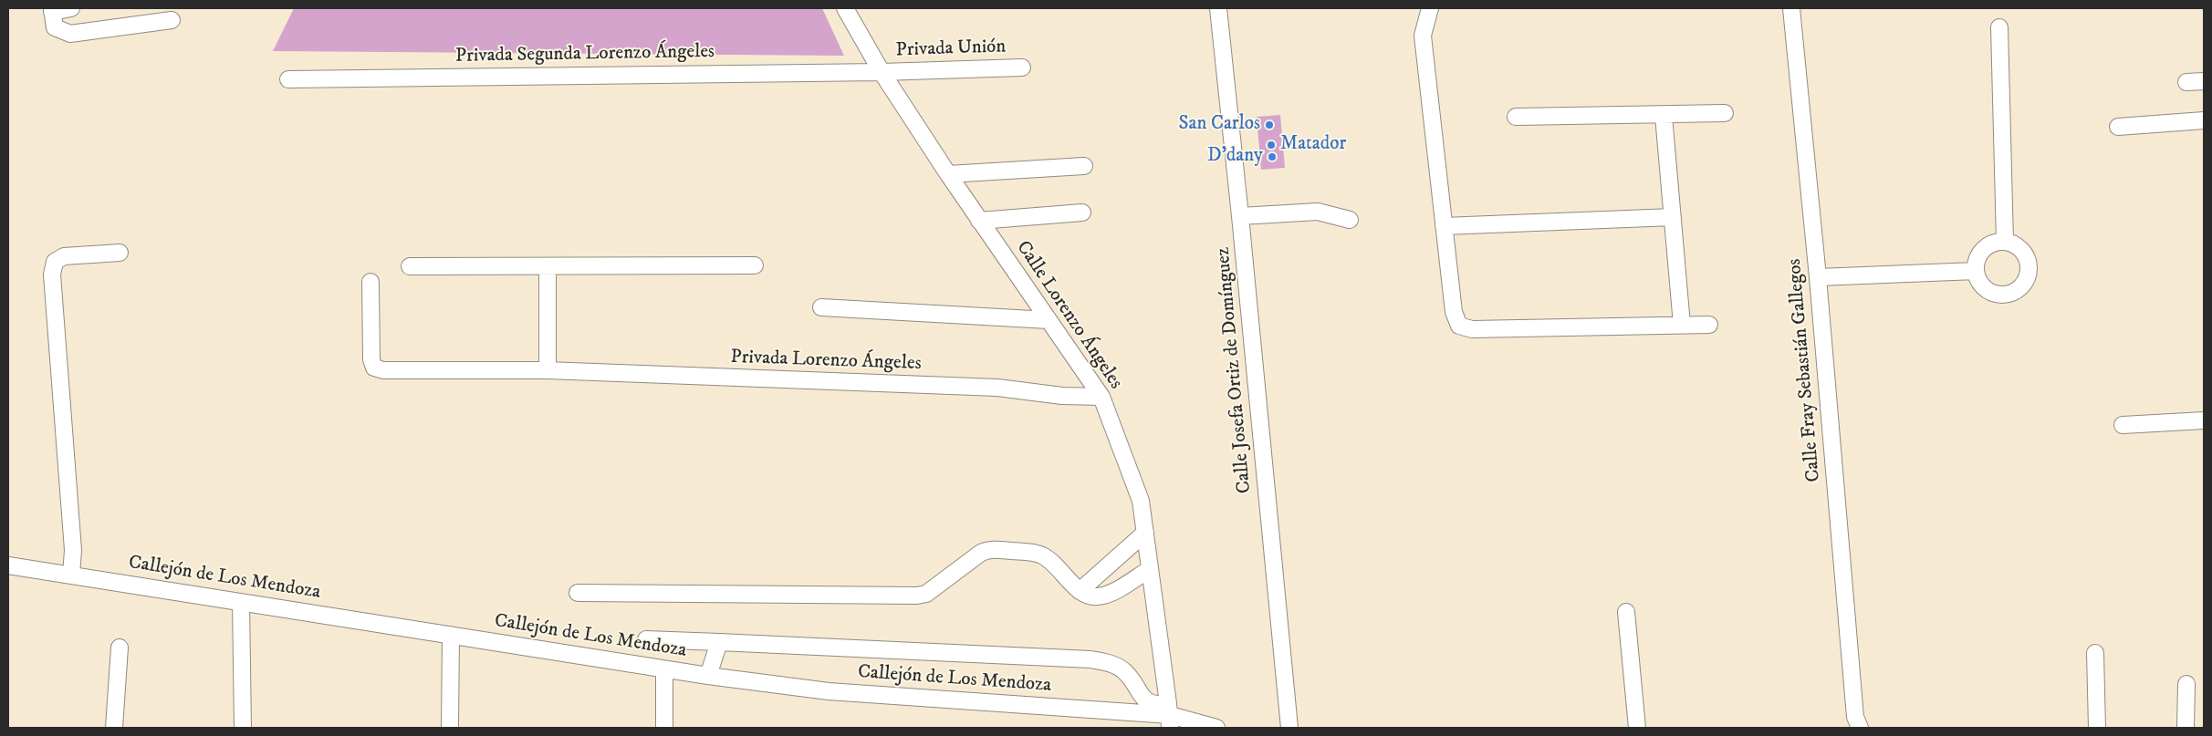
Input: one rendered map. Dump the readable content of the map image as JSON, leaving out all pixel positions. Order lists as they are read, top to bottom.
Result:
{
  "streets": {
    "street": [
      "Privada Unión",
      "Privada Segunda Lorenzo Ángeles",
      "Calle Lorenzo Ángeles",
      "Privada Lorenzo Ángeles",
      "Calle Josefa Ortiz de Domínguez",
      "Calle Fray Sebastián Gallegos",
      "Callejón de Los Mendoza"
    ]
  },
  "crossings": [
    ["Privada Unión", "Privada Segunda Lorenzo Ángeles"],
    ["Privada Unión", "Calle Lorenzo Ángeles"],
    ["Privada Segunda Lorenzo Ángeles", "Calle Lorenzo Ángeles"],
    ["Calle Lorenzo Ángeles", "Privada Lorenzo Ángeles"],
    ["Calle Lorenzo Ángeles", "Callejón de Los Mendoza"]
  ],
  "places": ["San Carlos", "Matador", "D'dany"]
}
